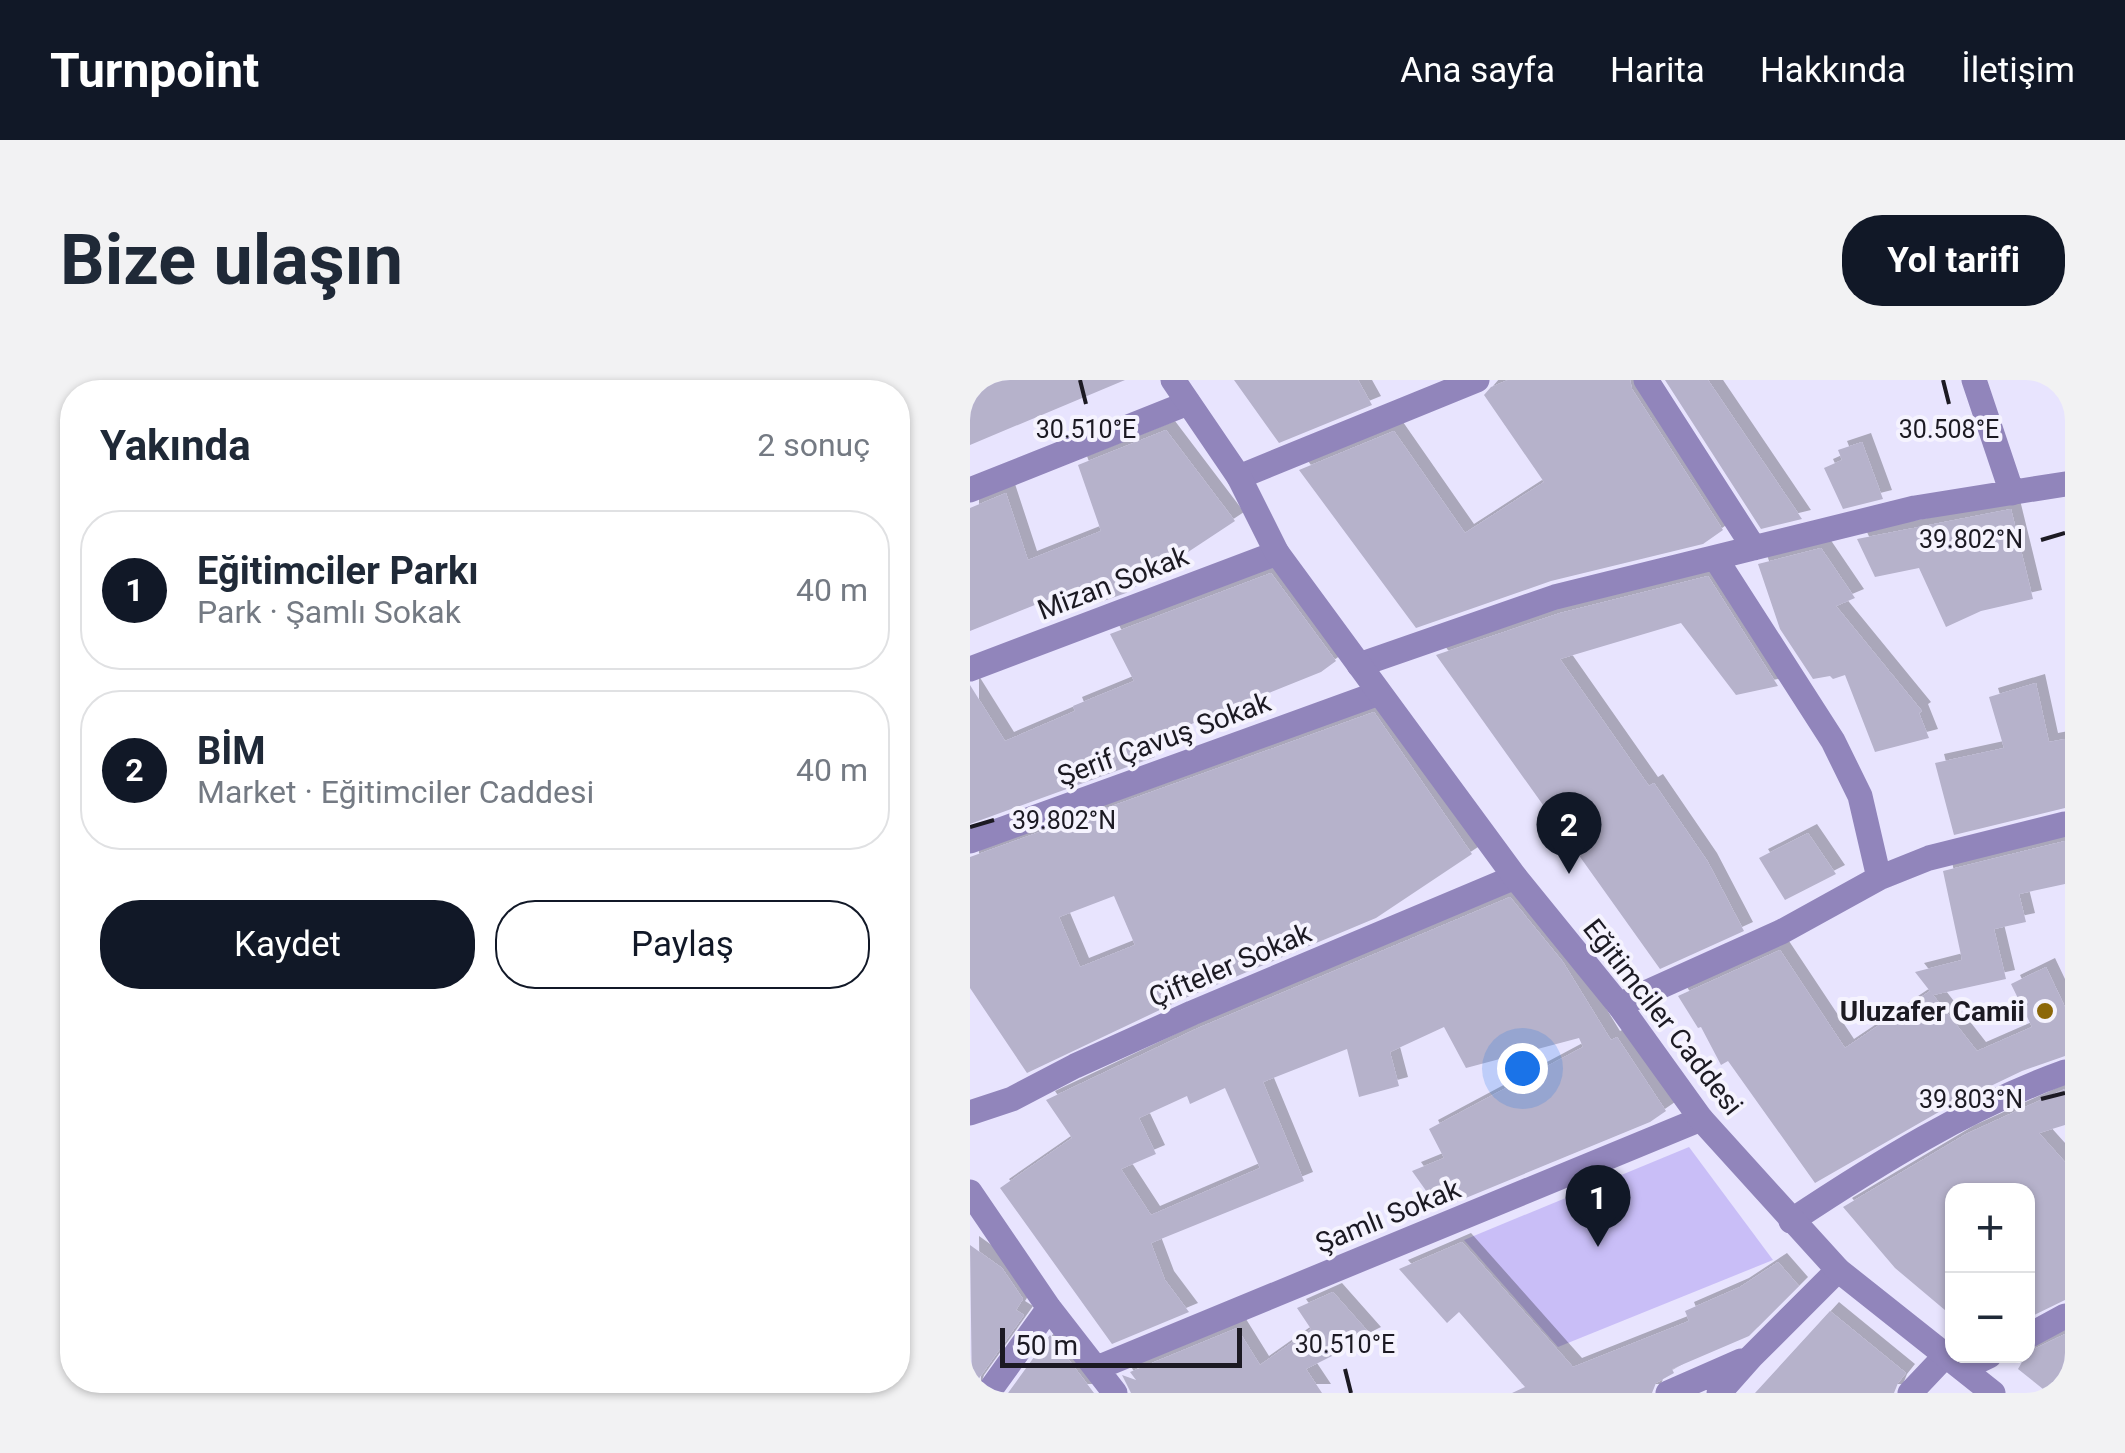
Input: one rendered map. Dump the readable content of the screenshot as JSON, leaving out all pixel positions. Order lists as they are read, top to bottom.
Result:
{
  "streets": {
    "street": [
      "Mizan Sokak",
      "Şerif Çavuş Sokak",
      "Çifteler Sokak",
      "Eğitimciler Caddesi",
      "Şamlı Sokak"
    ]
  },
  "crossings": [
    ["Mizan Sokak", "Eğitimciler Caddesi"],
    ["Şerif Çavuş Sokak", "Eğitimciler Caddesi"],
    ["Çifteler Sokak", "Eğitimciler Caddesi"],
    ["Eğitimciler Caddesi", "Şamlı Sokak"]
  ],
  "places": ["Uluzafer Camii"],
  "scale_bar": "50 m",
  "page": {
    "header": "Turnpoint",
    "nav": [
      "Ana sayfa",
      "Harita",
      "Hakkında",
      "İletişim"
    ],
    "buttons": [
      "Yol tarifi",
      ["Kaydet", "Paylaş"]
    ],
    "title": "Bize ulaşın",
    "heading": ["Yakında", "2 sonuç"],
    "list": [
      {
        "mark": "1",
        "name": "Eğitimciler Parkı",
        "note": "Park · Şamlı Sokak",
        "value": "40 m"
      },
      {
        "mark": "2",
        "name": "BİM",
        "note": "Market · Eğitimciler Caddesi",
        "value": "40 m"
      }
    ],
    "pins": ["2", "1"],
    "map_buttons": ["+", "−"],
    "scale": "50 m"
  },
  "coordinates": [
    "30.510°E",
    "30.508°E",
    "39.802°N",
    "39.803°N"
  ]
}
